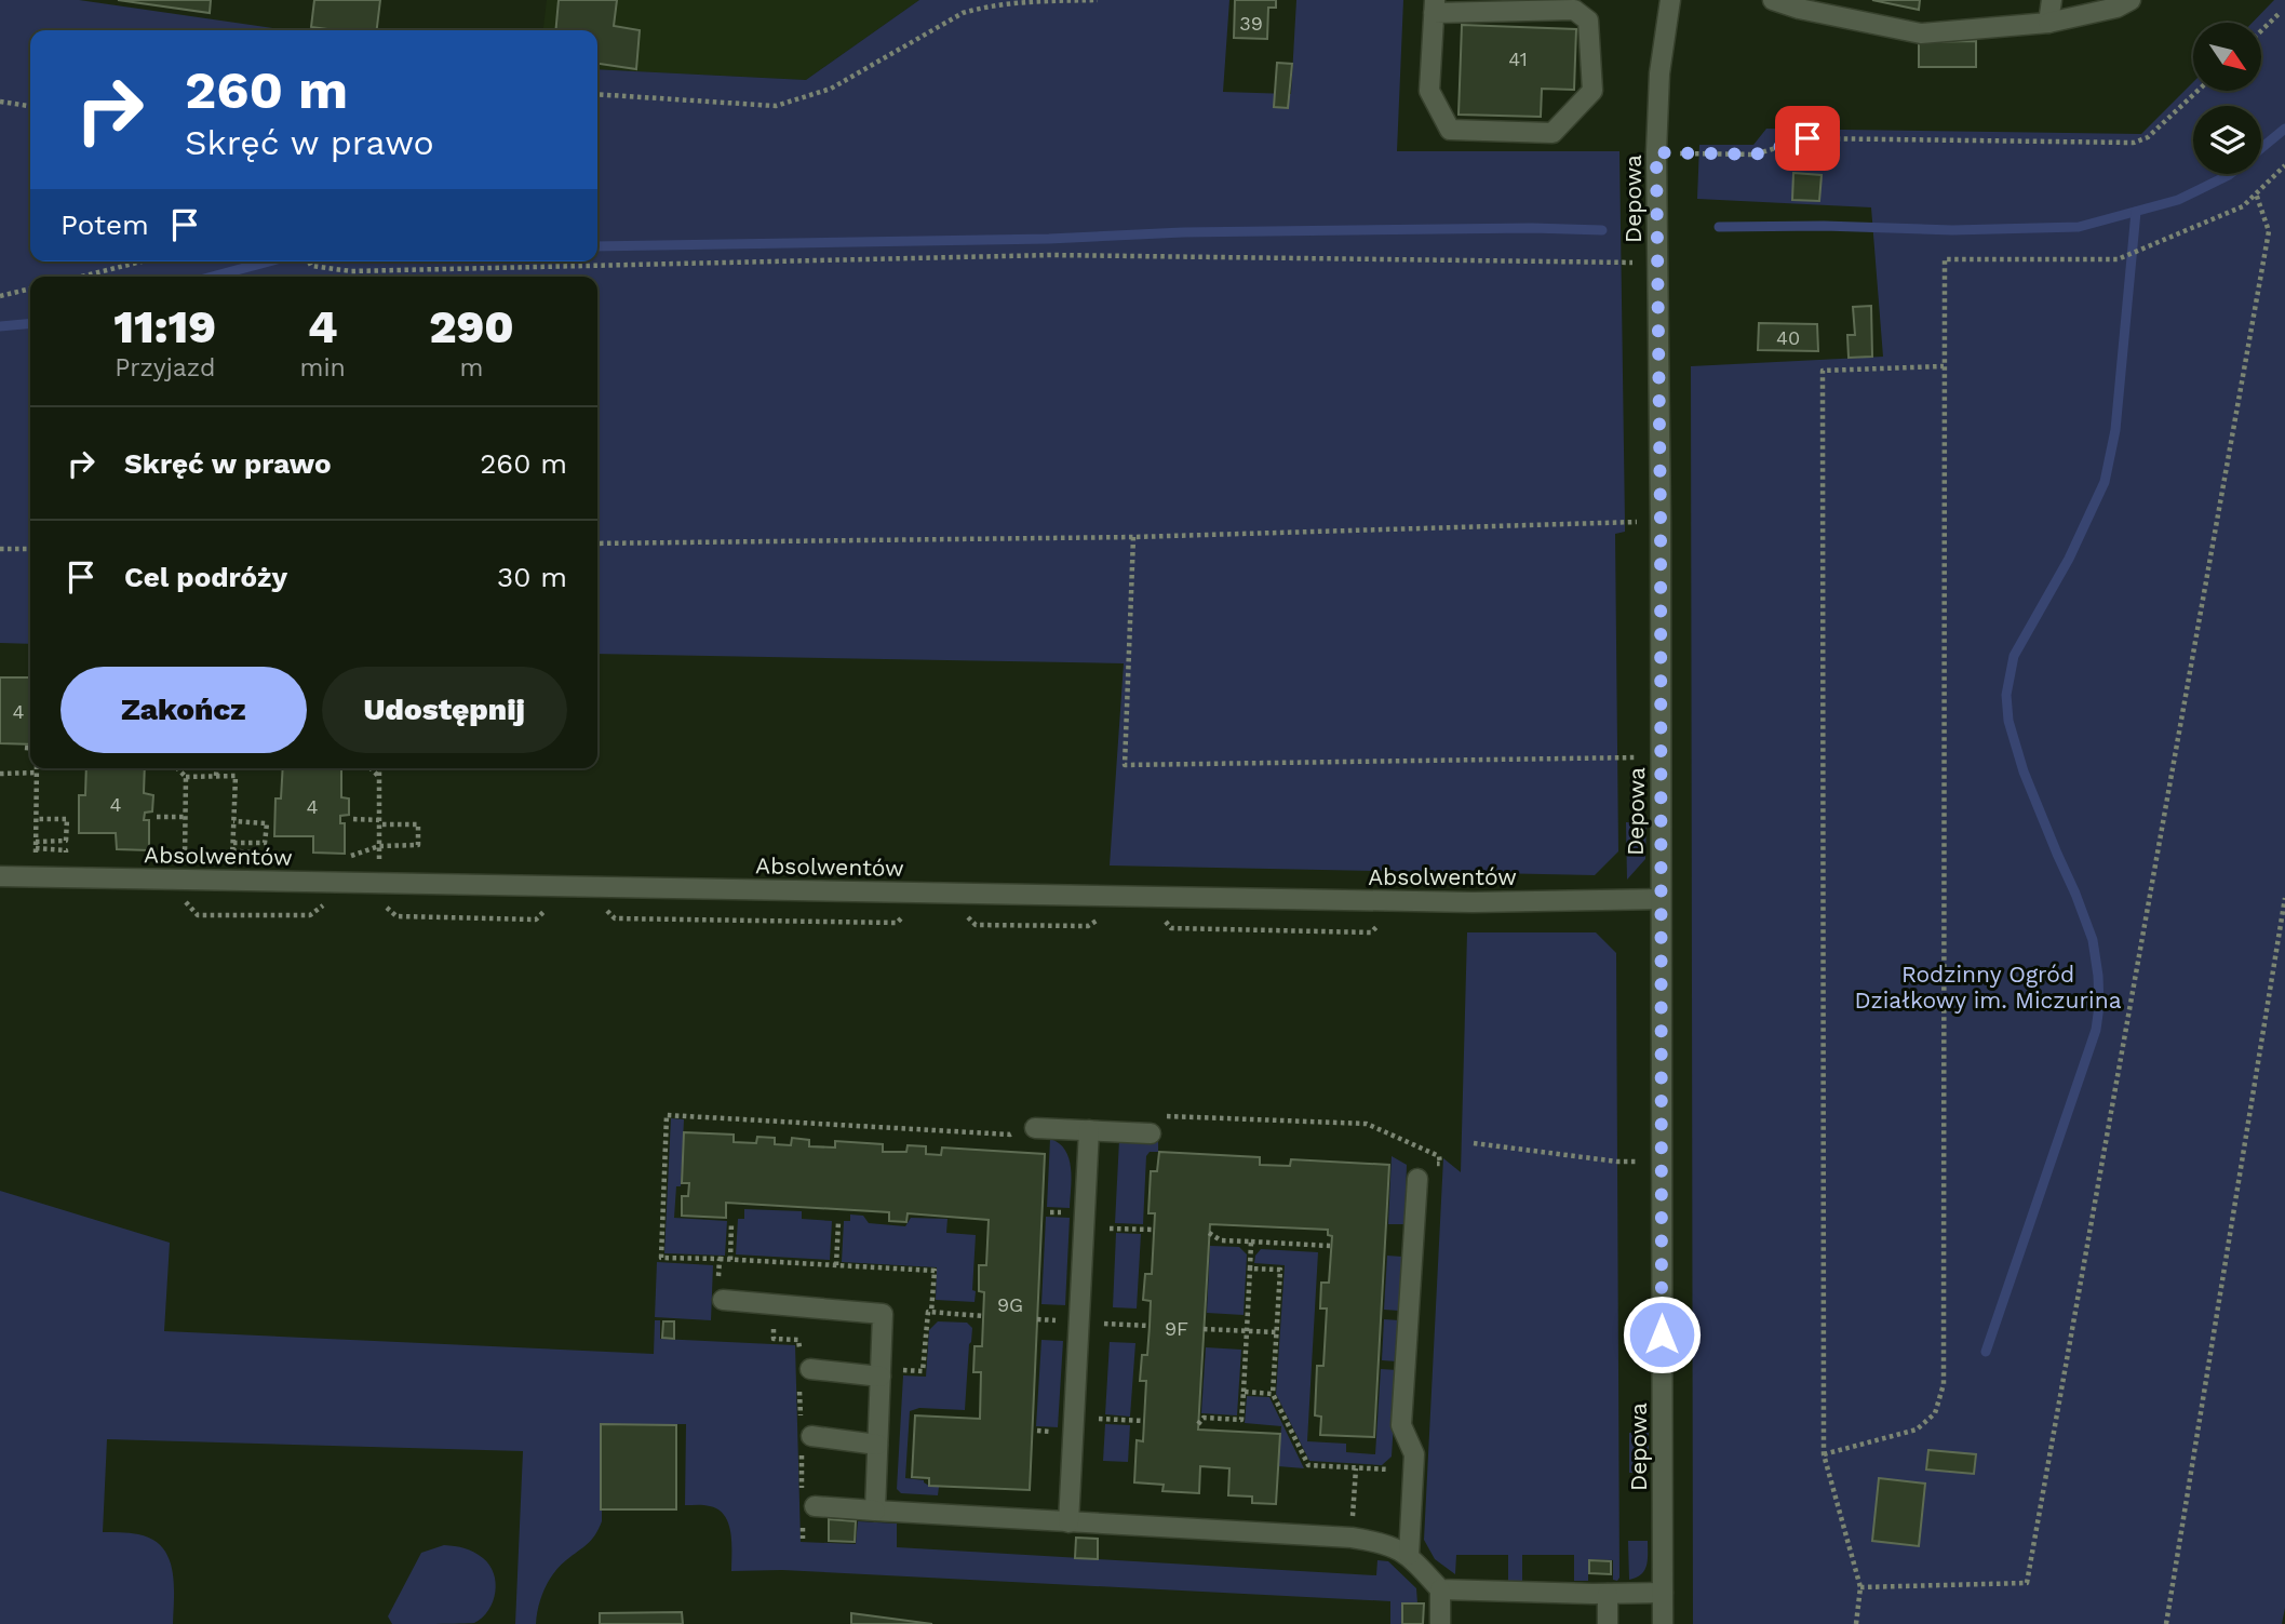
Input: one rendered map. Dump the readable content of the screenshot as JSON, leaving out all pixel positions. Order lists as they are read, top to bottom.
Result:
{
  "streets": {
    "street": ["Depowa", "Absolwentów"]
  },
  "crossings": [
    ["Depowa", "Absolwentów"]
  ],
  "parks": ["Rodzinny Ogród Działkowy im. Miczurina"],
  "house_numbers": [
    "39",
    "41",
    "40",
    "4",
    "4",
    "4",
    "9G",
    "9F"
  ],
  "north": "bottom right",
  "page": {
    "turn": ["260 m", "Skręć w prawo"],
    "then": "Potem",
    "eta": [
      "11:19",
      "Przyjazd",
      "4",
      "min",
      "290",
      "m"
    ],
    "list": [
      {
        "name": "Skręć w prawo",
        "value": "260 m"
      },
      {
        "name": "Cel podróży",
        "value": "30 m"
      }
    ],
    "buttons": ["Zakończ", "Udostępnij"]
  }
}
